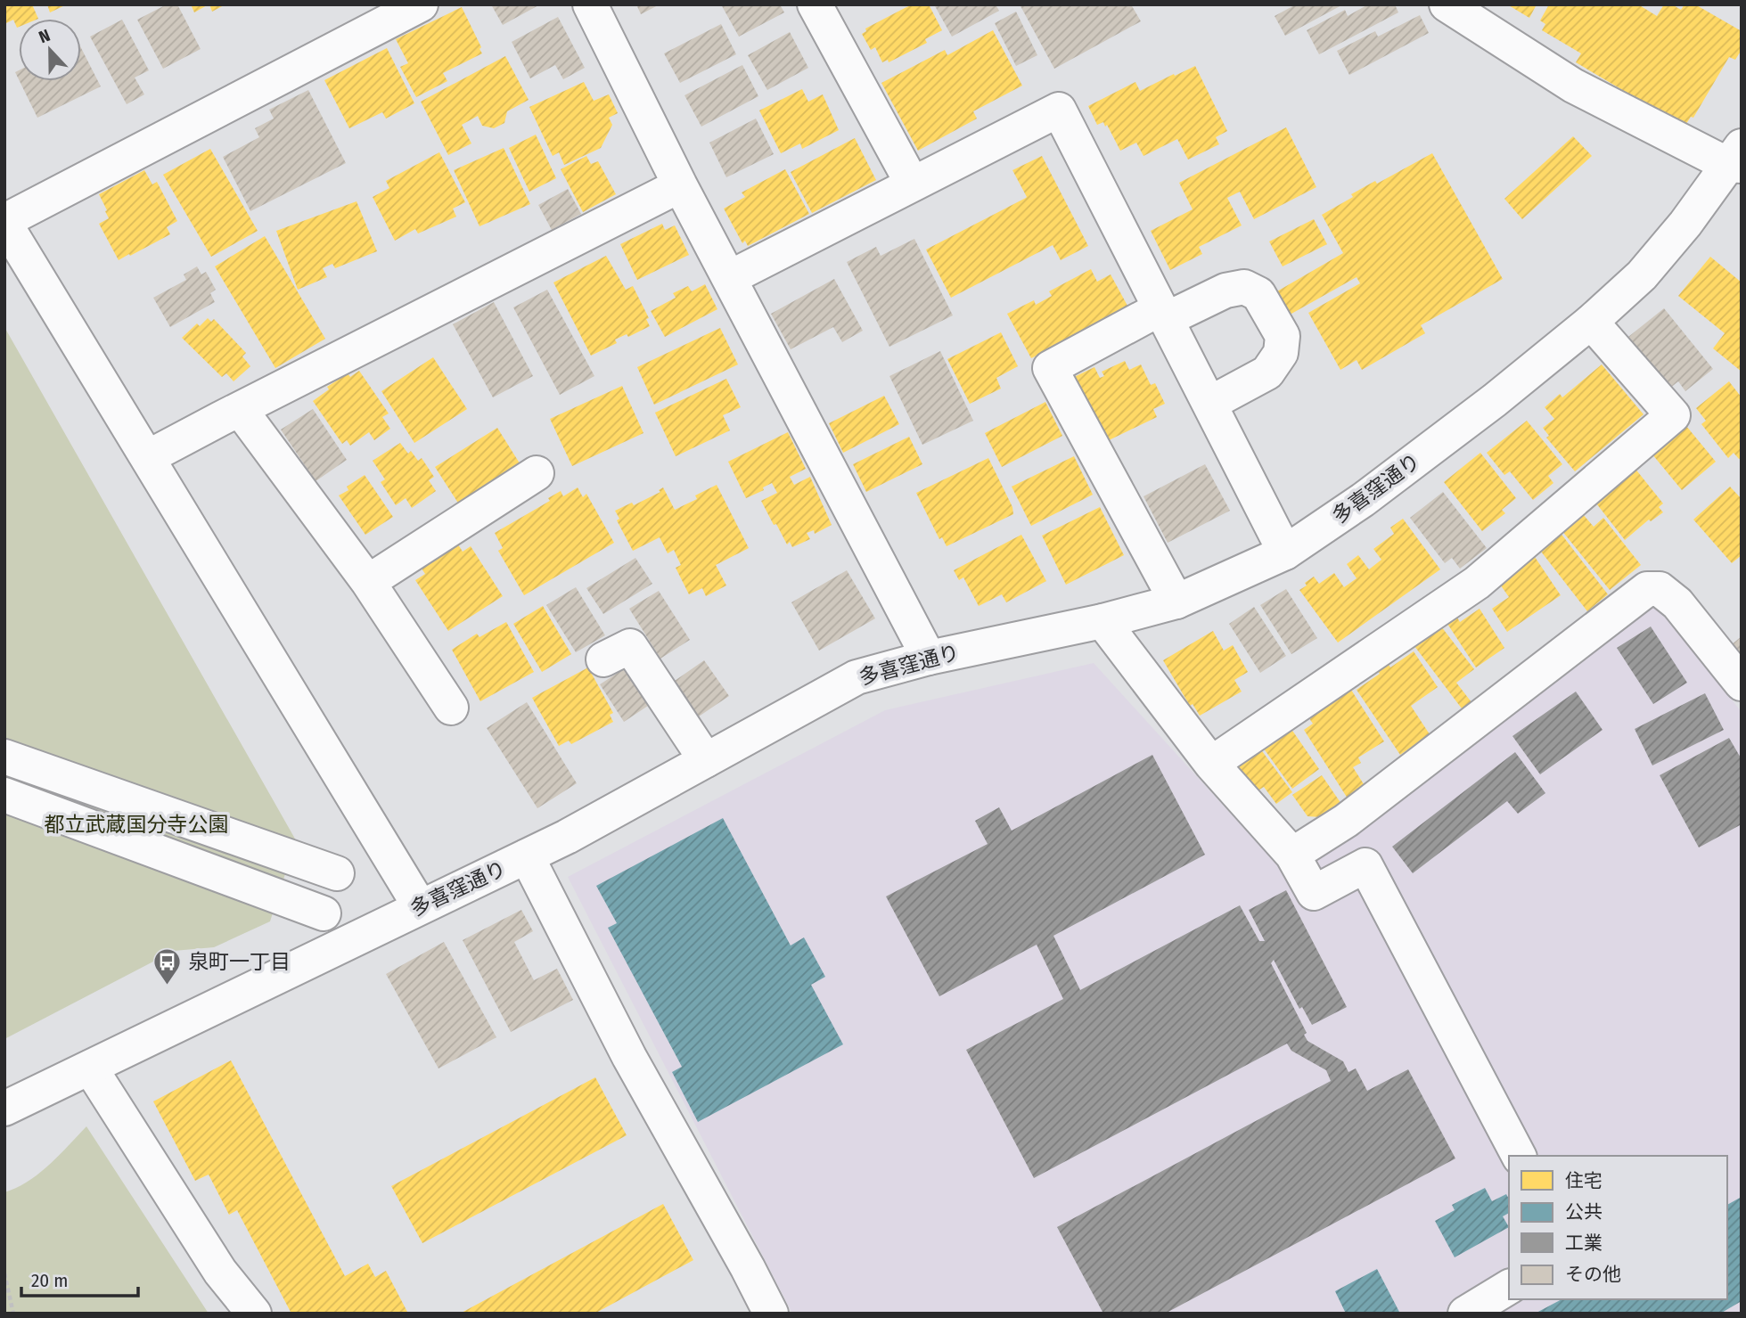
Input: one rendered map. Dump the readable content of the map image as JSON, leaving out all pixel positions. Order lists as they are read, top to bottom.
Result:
{
  "streets": {
    "street": ["多喜窪通り"]
  },
  "parks": ["都立武蔵国分寺公園"],
  "places": {
    "bus stop": ["泉町一丁目"]
  },
  "legend": [
    "住宅",
    "公共",
    "工業",
    "その他"
  ],
  "scale_bar": "20 m",
  "north": "top"
}
